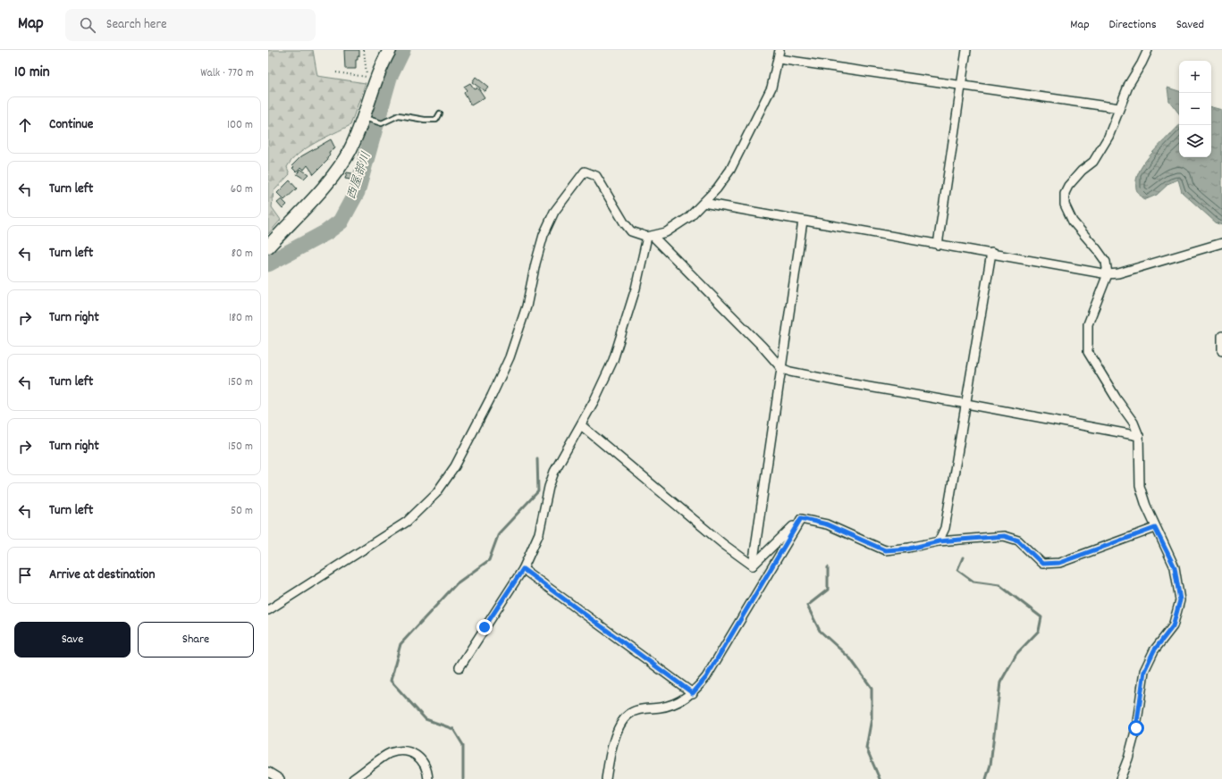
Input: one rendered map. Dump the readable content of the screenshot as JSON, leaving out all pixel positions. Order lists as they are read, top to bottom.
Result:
{
  "water": ["西屋部川"],
  "page": {
    "header": "Map",
    "search": "Search here",
    "nav": ["Map", "Directions", "Saved"],
    "heading": ["10 min", "Walk · 770 m"],
    "map_buttons": ["+", "−"],
    "list": [
      ["Continue", "100 m"],
      ["Turn left", "60 m"],
      ["Turn left", "80 m"],
      ["Turn right", "180 m"],
      ["Turn left", "150 m"],
      ["Turn right", "150 m"],
      ["Turn left", "50 m"],
      "Arrive at destination"
    ],
    "buttons": ["Save", "Share"]
  }
}
